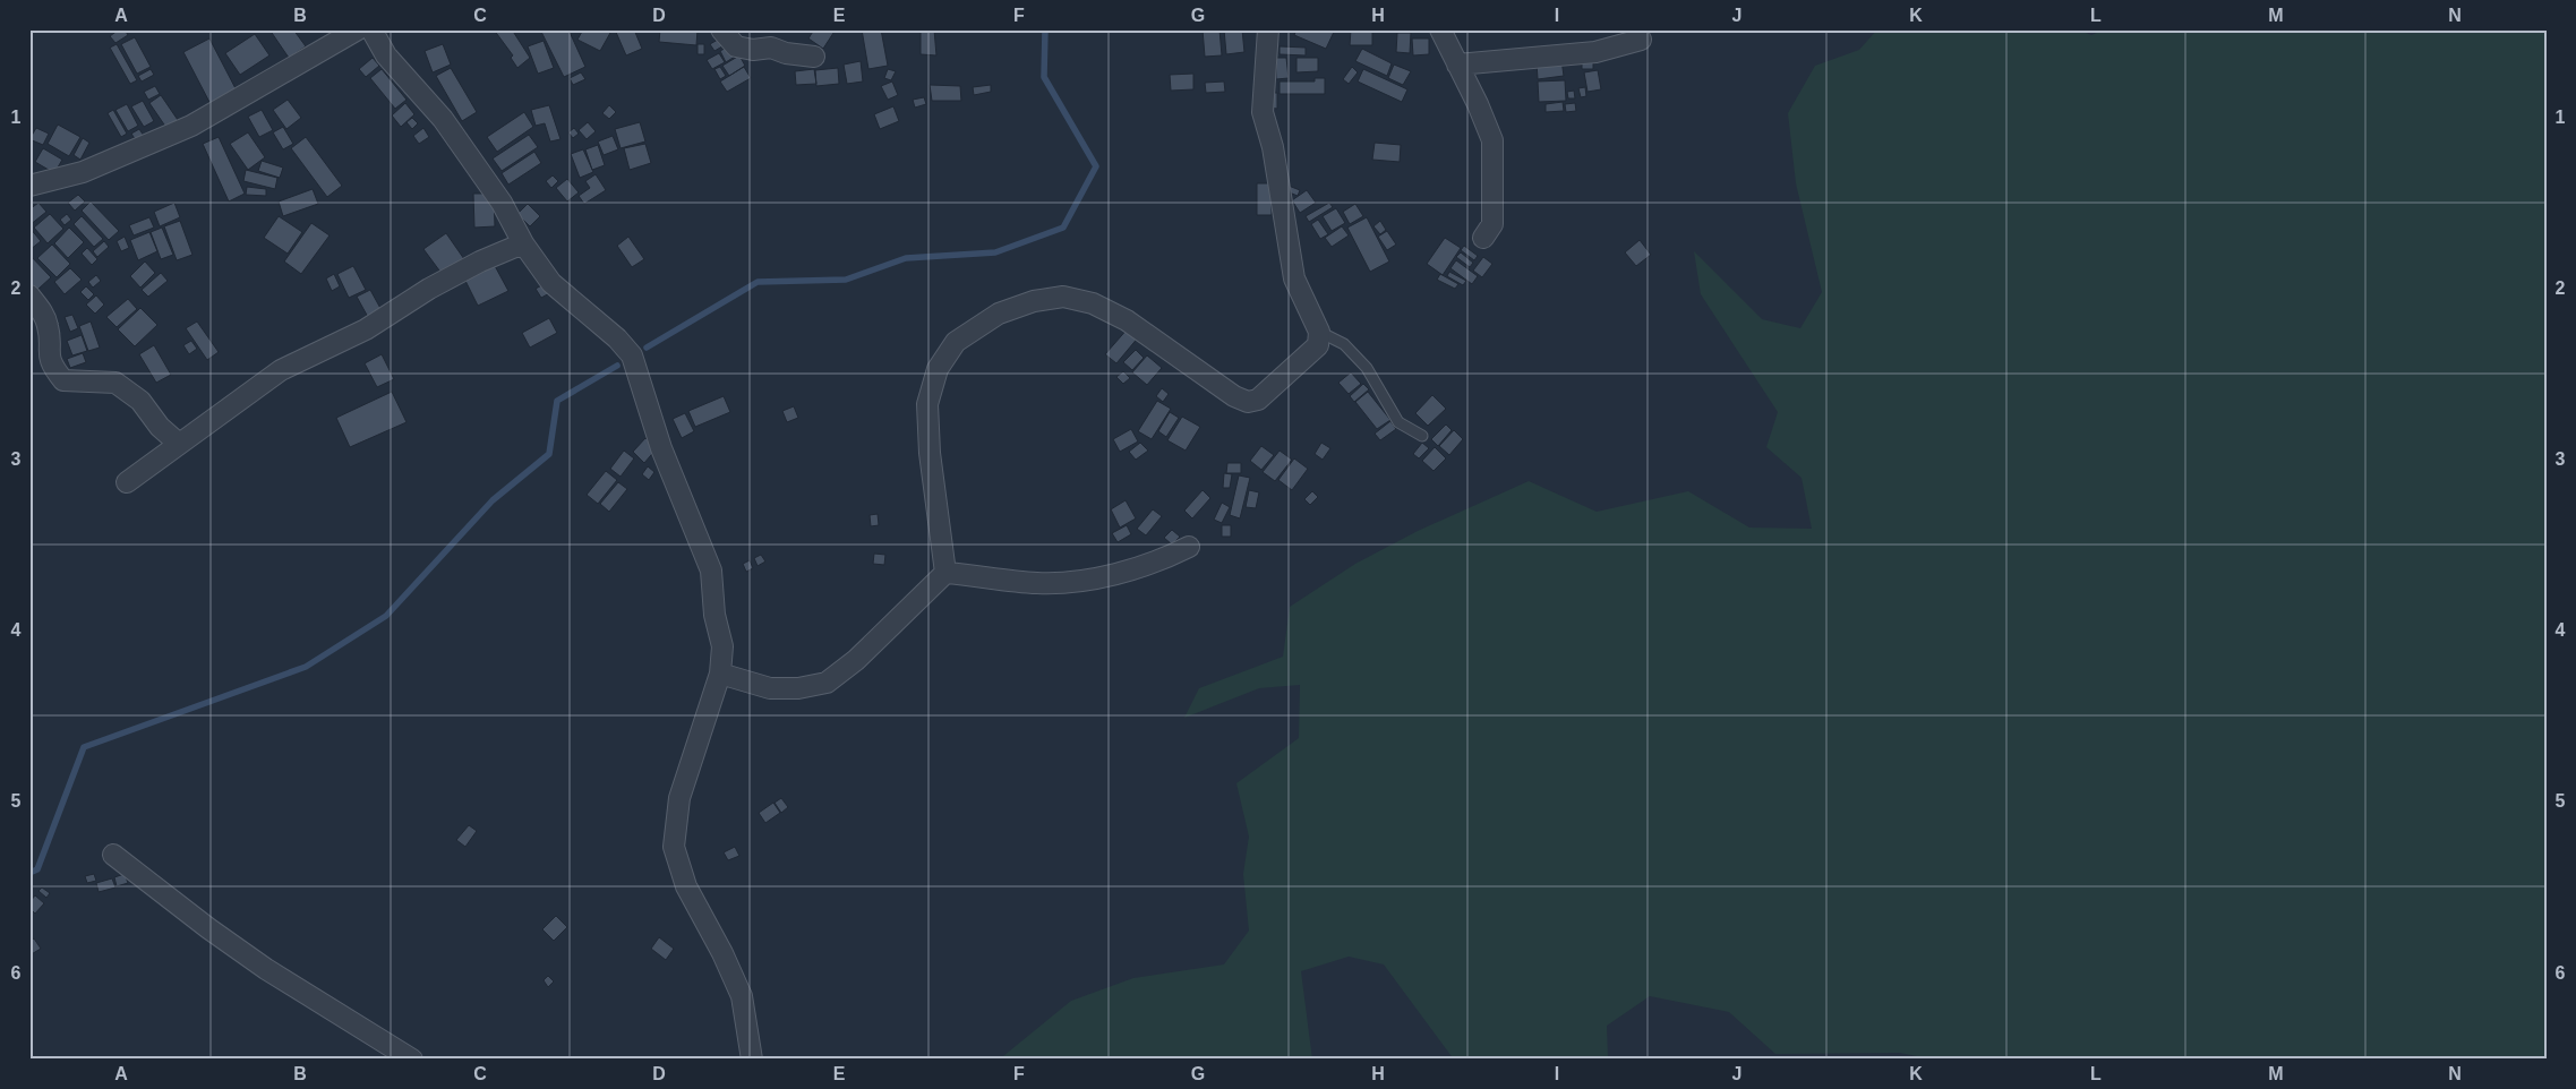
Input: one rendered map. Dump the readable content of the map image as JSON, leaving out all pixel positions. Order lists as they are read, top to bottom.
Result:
{
  "grid": {
    "columns": [
      "A",
      "B",
      "C",
      "D",
      "E",
      "F",
      "G",
      "H",
      "I",
      "J",
      "K",
      "L",
      "M",
      "N"
    ],
    "rows": [
      "1",
      "2",
      "3",
      "4",
      "5",
      "6"
    ]
  }
}
